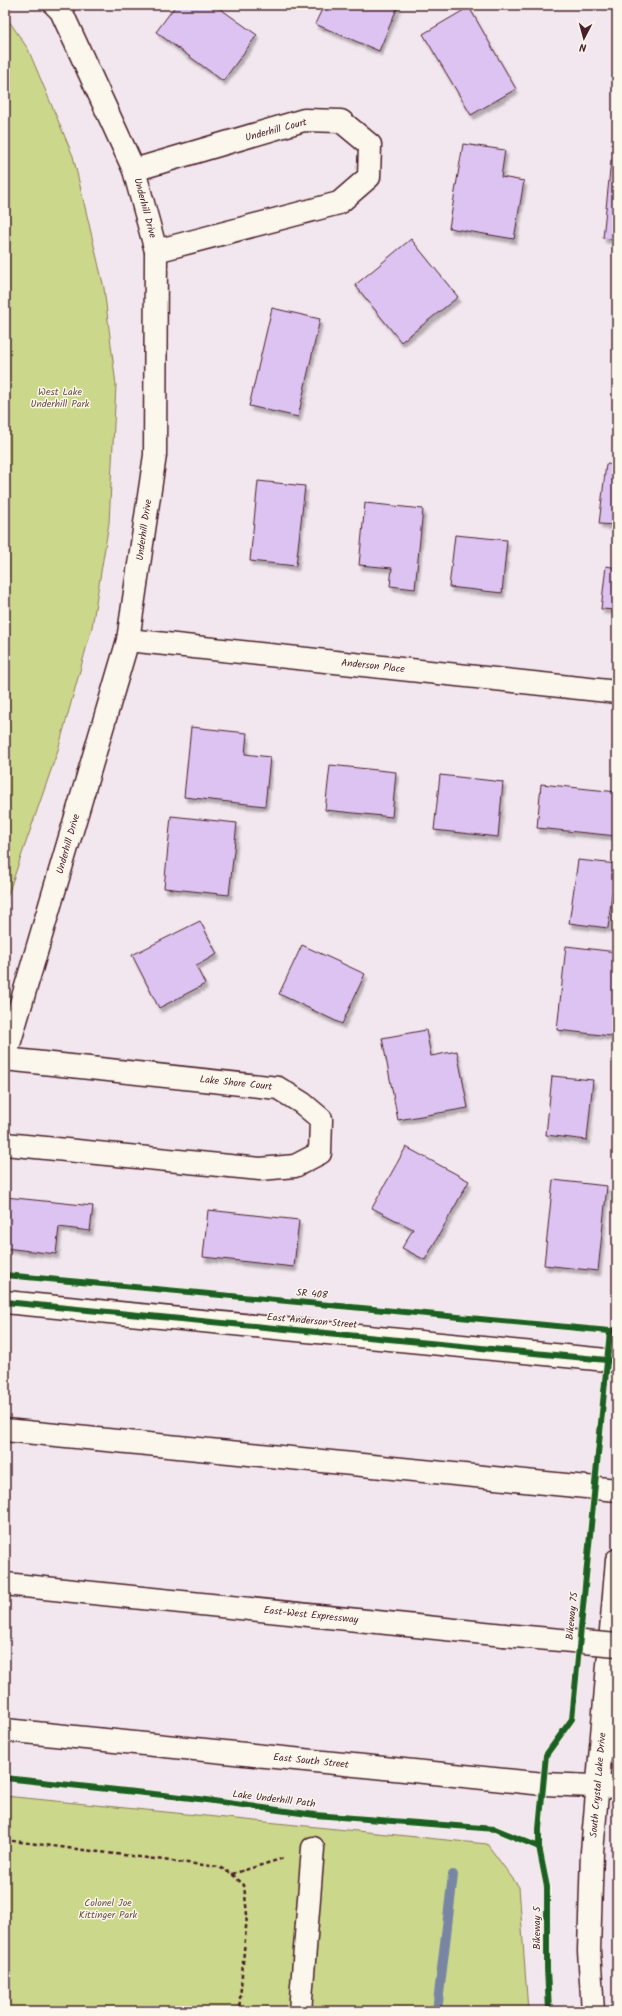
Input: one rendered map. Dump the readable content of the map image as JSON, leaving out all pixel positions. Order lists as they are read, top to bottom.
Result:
{
  "streets": {
    "main road": [
      "Underhill Court",
      "Underhill Drive",
      "Anderson Place",
      "Lake Shore Court",
      "East Anderson Street",
      "East-West Expressway",
      "East South Street",
      "South Crystal Lake Drive"
    ],
    "cycle path": ["SR 408", "Bikeway 75", "Lake Underhill Path"]
  },
  "crossings": [
    ["Underhill Court", "Underhill Drive"],
    ["Underhill Drive", "Anderson Place"],
    ["Underhill Drive", "Lake Shore Court"],
    ["East South Street", "South Crystal Lake Drive"]
  ],
  "parks": ["West Lake Underhill Park", "Colonel Joe Kittinger Park"],
  "north": "bottom"
}
